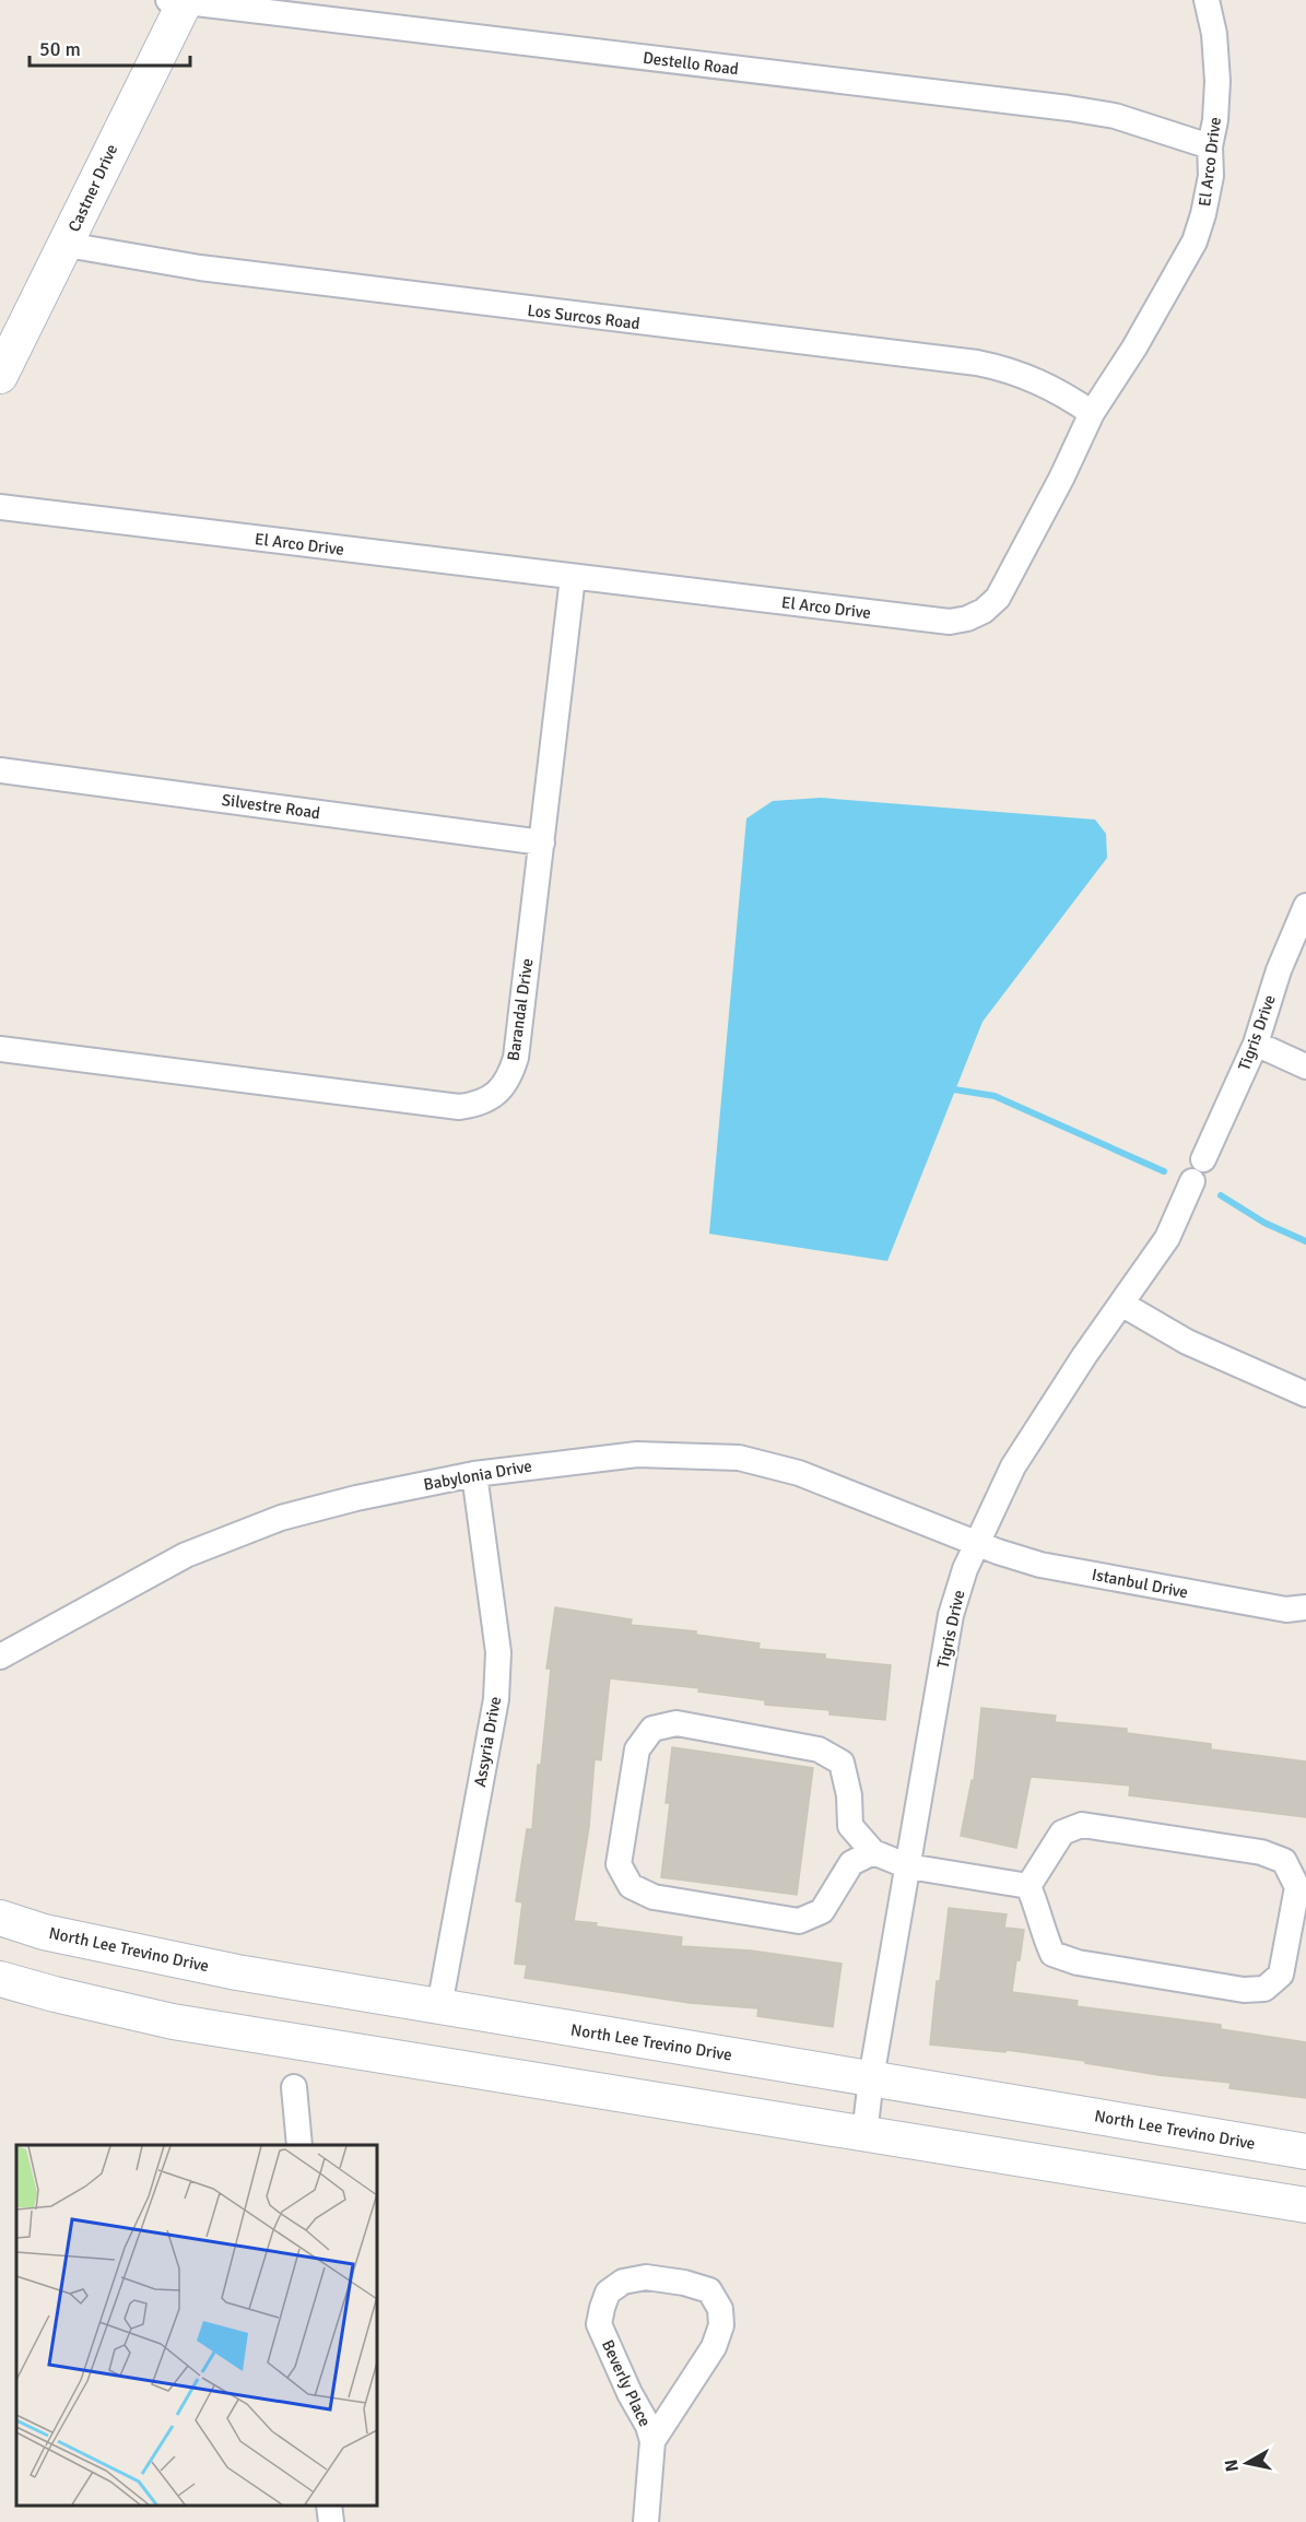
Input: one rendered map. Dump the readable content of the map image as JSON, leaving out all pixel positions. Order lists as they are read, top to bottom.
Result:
{
  "streets": {
    "main road": ["Castner Drive", "North Lee Trevino Drive"],
    "street": [
      "Destello Road",
      "El Arco Drive",
      "Los Surcos Road",
      "Silvestre Road",
      "Barandal Drive",
      "Tigris Drive",
      "Babylonia Drive",
      "Istanbul Drive",
      "Assyria Drive",
      "Beverly Place"
    ]
  },
  "crossings": [
    ["Destello Road", "El Arco Drive"],
    ["Destello Road", "Castner Drive"],
    ["El Arco Drive", "Los Surcos Road"],
    ["El Arco Drive", "Barandal Drive"],
    ["Castner Drive", "Los Surcos Road"],
    ["Silvestre Road", "Barandal Drive"],
    ["Tigris Drive", "Babylonia Drive"],
    ["Tigris Drive", "Istanbul Drive"],
    ["Tigris Drive", "North Lee Trevino Drive"],
    ["Babylonia Drive", "Istanbul Drive"],
    ["Babylonia Drive", "Assyria Drive"],
    ["Assyria Drive", "North Lee Trevino Drive"]
  ],
  "scale_bar": "50 m",
  "north": "left"
}
